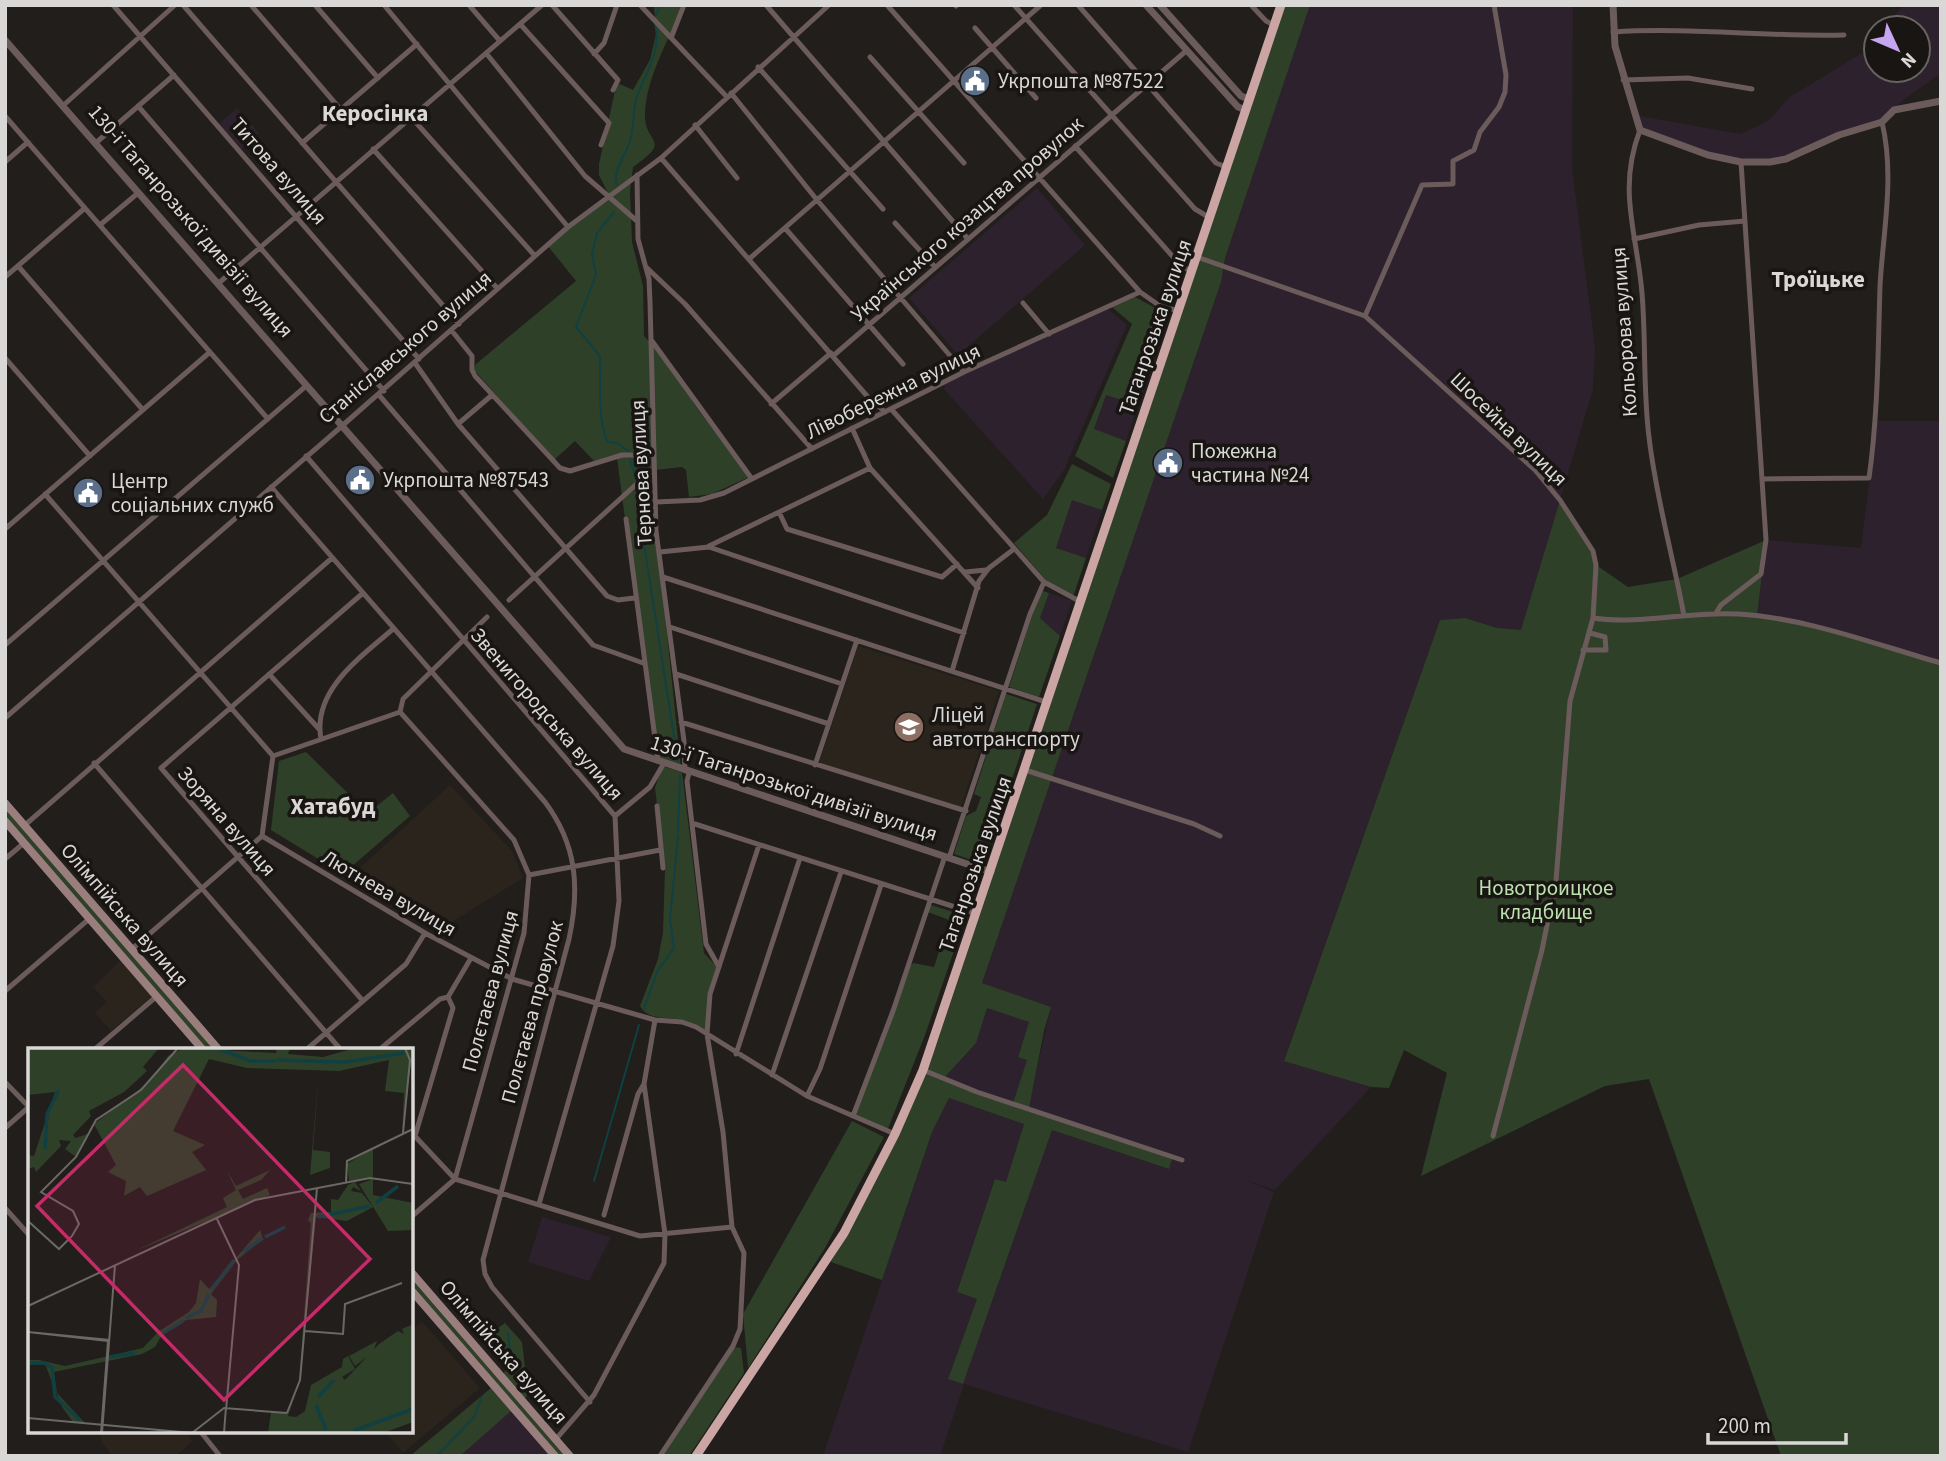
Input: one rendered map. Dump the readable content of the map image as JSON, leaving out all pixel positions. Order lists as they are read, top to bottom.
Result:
{
  "streets": {
    "highway": ["Таганрозька вулиця"],
    "main road": ["Олімпійська вулиця"],
    "street": [
      "Титова вулиця",
      "Українського козацтва провулок",
      "130-ї Таганрозької дивізії вулиця",
      "Кольорова вулиця",
      "Станіславського вулиця",
      "Лівобережна вулиця",
      "Шосейна вулиця",
      "Тернова вулиця",
      "Звенигородська вулиця",
      "Зоряна вулиця",
      "Лютнева вулиця",
      "Полєтаєва вулиця",
      "Полєтаєва провулок"
    ]
  },
  "crossings": [
    ["Титова вулиця", "Станіславського вулиця"],
    ["Титова вулиця", "Тернова вулиця"],
    ["130-ї Таганрозької дивізії вулиця", "Таганрозька вулиця"],
    ["130-ї Таганрозької дивізії вулиця", "Станіславського вулиця"],
    ["130-ї Таганрозької дивізії вулиця", "Тернова вулиця"],
    ["Таганрозька вулиця", "Шосейна вулиця"],
    ["Таганрозька вулиця", "Лютнева вулиця"],
    ["Станіславського вулиця", "Тернова вулиця"],
    ["Станіславського вулиця", "Звенигородська вулиця"],
    ["Станіславського вулиця", "Полєтаєва провулок"],
    ["Лівобережна вулиця", "Тернова вулиця"],
    ["Звенигородська вулиця", "Лютнева вулиця"],
    ["Зоряна вулиця", "Полєтаєва провулок"],
    ["Лютнева вулиця", "Полєтаєва вулиця"],
    ["Лютнева вулиця", "Полєтаєва провулок"]
  ],
  "districts": ["Керосінка", "Троїцьке", "Хатабуд"],
  "parks": ["Новотроицкое кладбище"],
  "places": {
    "public building": [
      "Укрпошта №87522",
      "Пожежна частина №24",
      "Укрпошта №87543",
      "Центр соціальних служб"
    ],
    "school or university": ["Ліцей автотранспорту"]
  },
  "scale_bar": "200 m",
  "north": "bottom right"
}
